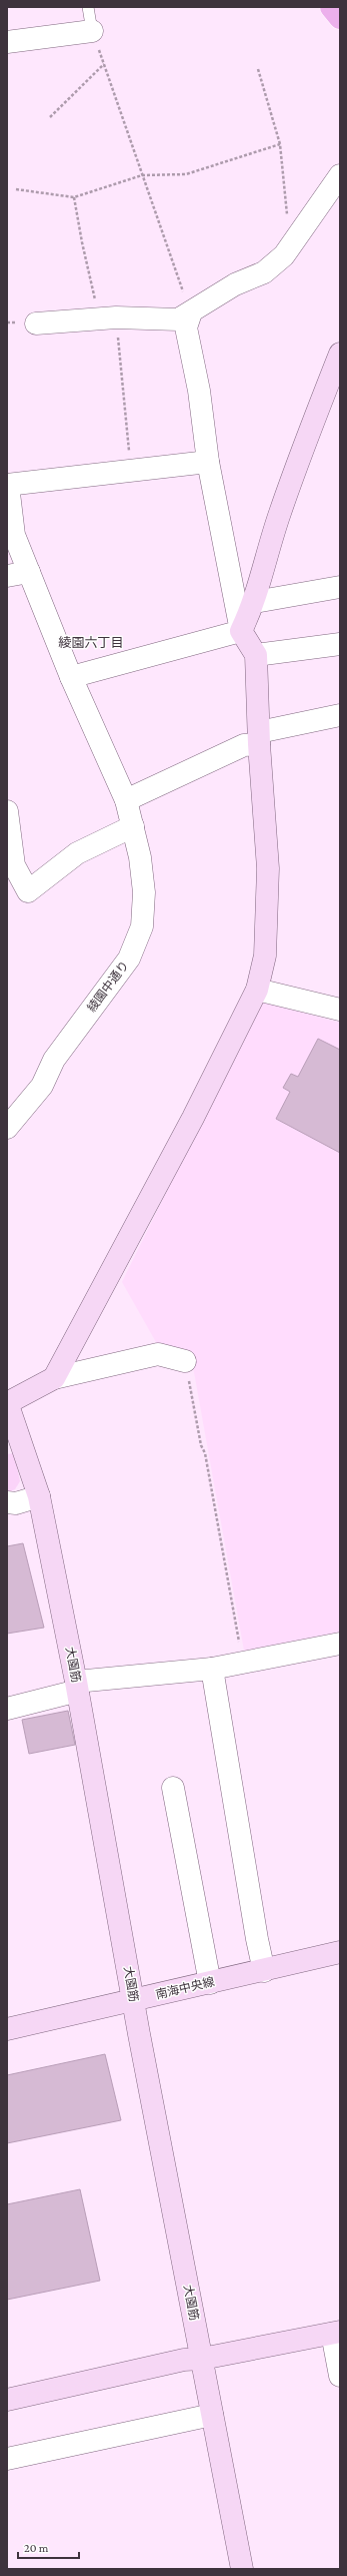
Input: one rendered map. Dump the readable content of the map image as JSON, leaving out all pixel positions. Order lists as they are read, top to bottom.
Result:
{
  "streets": {
    "street": ["綾園中通り", "大園筋", "南海中央線"]
  },
  "crossings": [
    ["大園筋", "南海中央線"]
  ],
  "districts": ["綾園六丁目"],
  "scale_bar": "20 m"
}
